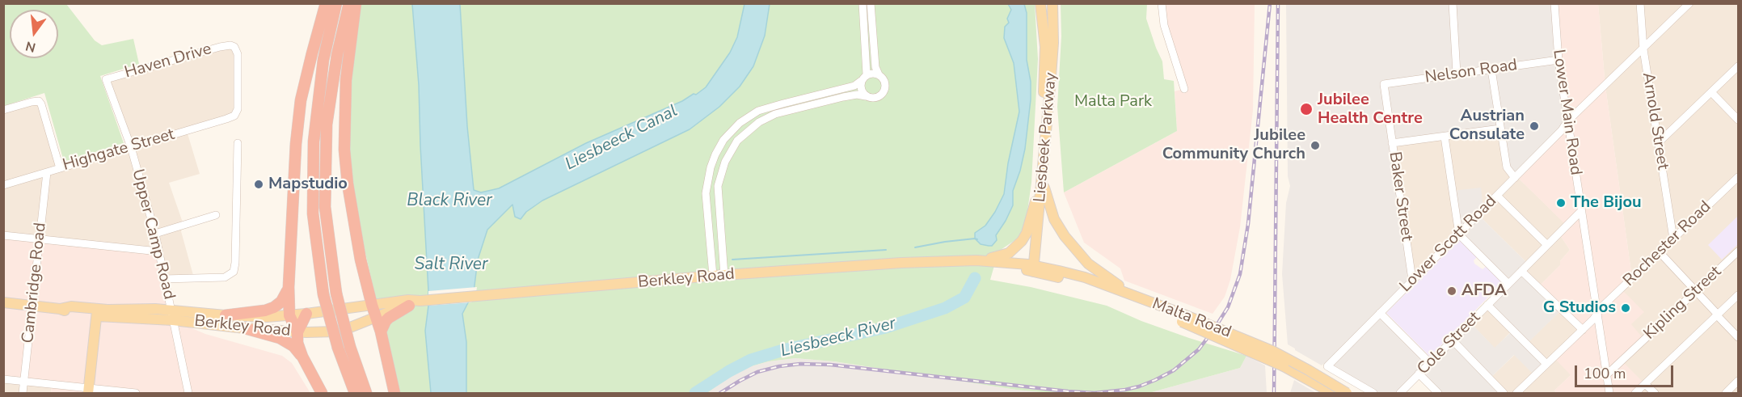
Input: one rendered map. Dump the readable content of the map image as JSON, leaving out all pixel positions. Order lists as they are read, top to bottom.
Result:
{
  "streets": {
    "main road": ["Liesbeek Parkway", "Berkley Road", "Malta Road"],
    "street": [
      "Haven Drive",
      "Nelson Road",
      "Lower Main Road",
      "Arnold Street",
      "Highgate Street",
      "Baker Street",
      "Upper Camp Road",
      "Lower Scott Road",
      "Rochester Road",
      "Cambridge Road",
      "Kipling Street",
      "Cole Street"
    ]
  },
  "crossings": [
    ["Haven Drive", "Highgate Street"],
    ["Haven Drive", "Upper Camp Road"],
    ["Nelson Road", "Lower Main Road"],
    ["Nelson Road", "Baker Street"],
    ["Lower Main Road", "Lower Scott Road"],
    ["Lower Main Road", "Rochester Road"],
    ["Lower Main Road", "Kipling Street"],
    ["Lower Main Road", "Cole Street"],
    ["Arnold Street", "Lower Scott Road"],
    ["Arnold Street", "Rochester Road"],
    ["Liesbeek Parkway", "Berkley Road"],
    ["Liesbeek Parkway", "Malta Road"],
    ["Highgate Street", "Upper Camp Road"],
    ["Highgate Street", "Cambridge Road"],
    ["Baker Street", "Lower Scott Road"],
    ["Upper Camp Road", "Berkley Road"],
    ["Berkley Road", "Cambridge Road"],
    ["Berkley Road", "Malta Road"]
  ],
  "water": [
    "Liesbeeck Canal",
    "Black River",
    "Salt River",
    "Liesbeeck River"
  ],
  "parks": ["Malta Park"],
  "places": [
    "Jubilee Health Centre",
    "Austrian Consulate",
    "Jubilee Community Church",
    "Mapstudio",
    "The Bijou",
    "AFDA",
    "G Studios"
  ],
  "scale_bar": "100 m",
  "north": "bottom"
}
